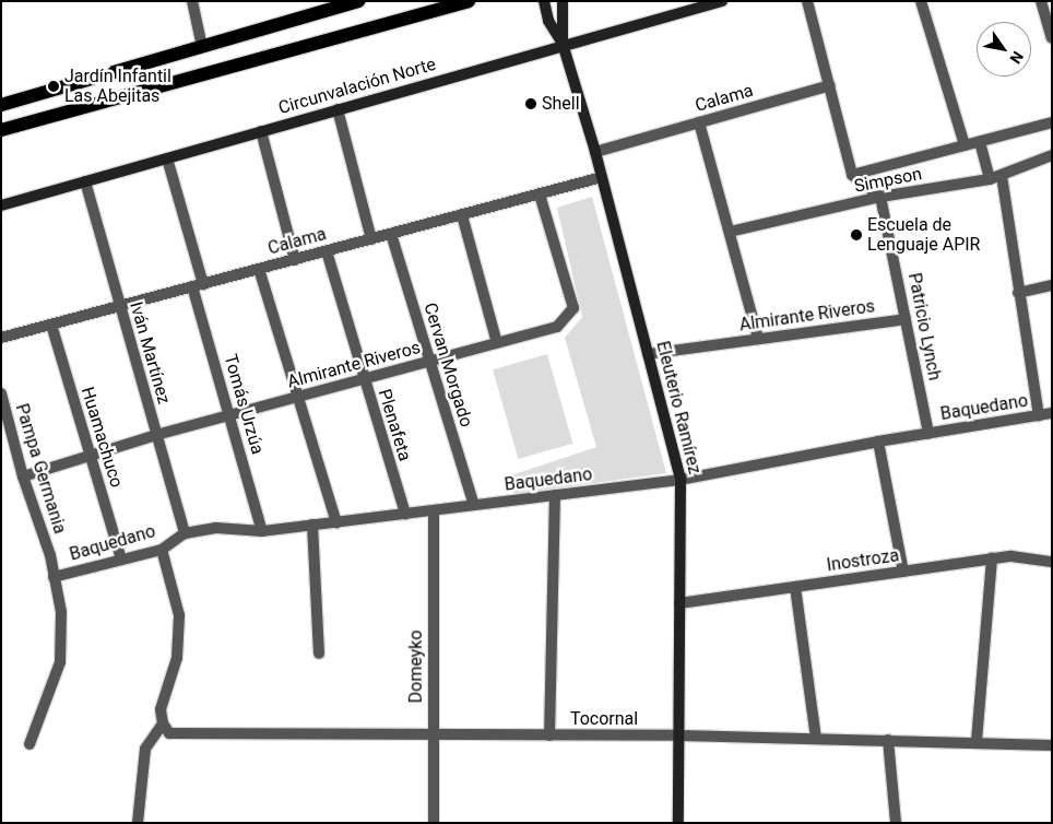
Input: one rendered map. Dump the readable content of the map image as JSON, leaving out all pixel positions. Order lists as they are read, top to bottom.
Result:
{
  "streets": {
    "main road": ["Circunvalación Norte", "Eleuterio Ramírez"],
    "street": [
      "Calama",
      "Simpson",
      "Almirante Riveros",
      "Patricio Lynch",
      "Iván Martínez",
      "Cervan Morgado",
      "Tomás Urzúa",
      "Baquedano",
      "Plenafeta",
      "Huamachuco",
      "Pampa Germania",
      "Inostroza",
      "Domeyko",
      "Tocornal"
    ]
  },
  "crossings": [
    ["Circunvalación Norte", "Iván Martínez"],
    ["Circunvalación Norte", "Tomás Urzúa"],
    ["Circunvalación Norte", "Eleuterio Ramírez"],
    ["Calama", "Almirante Riveros"],
    ["Calama", "Iván Martínez"],
    ["Calama", "Cervan Morgado"],
    ["Calama", "Tomás Urzúa"],
    ["Calama", "Eleuterio Ramírez"],
    ["Calama", "Plenafeta"],
    ["Calama", "Huamachuco"],
    ["Simpson", "Patricio Lynch"],
    ["Almirante Riveros", "Patricio Lynch"],
    ["Almirante Riveros", "Iván Martínez"],
    ["Almirante Riveros", "Cervan Morgado"],
    ["Almirante Riveros", "Tomás Urzúa"],
    ["Almirante Riveros", "Eleuterio Ramírez"],
    ["Almirante Riveros", "Plenafeta"],
    ["Almirante Riveros", "Huamachuco"],
    ["Almirante Riveros", "Pampa Germania"],
    ["Patricio Lynch", "Baquedano"],
    ["Iván Martínez", "Baquedano"],
    ["Cervan Morgado", "Baquedano"],
    ["Tomás Urzúa", "Baquedano"],
    ["Eleuterio Ramírez", "Baquedano"],
    ["Eleuterio Ramírez", "Inostroza"],
    ["Eleuterio Ramírez", "Tocornal"],
    ["Baquedano", "Plenafeta"],
    ["Baquedano", "Huamachuco"],
    ["Baquedano", "Pampa Germania"],
    ["Baquedano", "Domeyko"],
    ["Domeyko", "Tocornal"]
  ],
  "places": ["Jardín Infantil Las Abejitas", "Shell", "Escuela de Lenguaje APIR"],
  "north": "bottom right"
}
